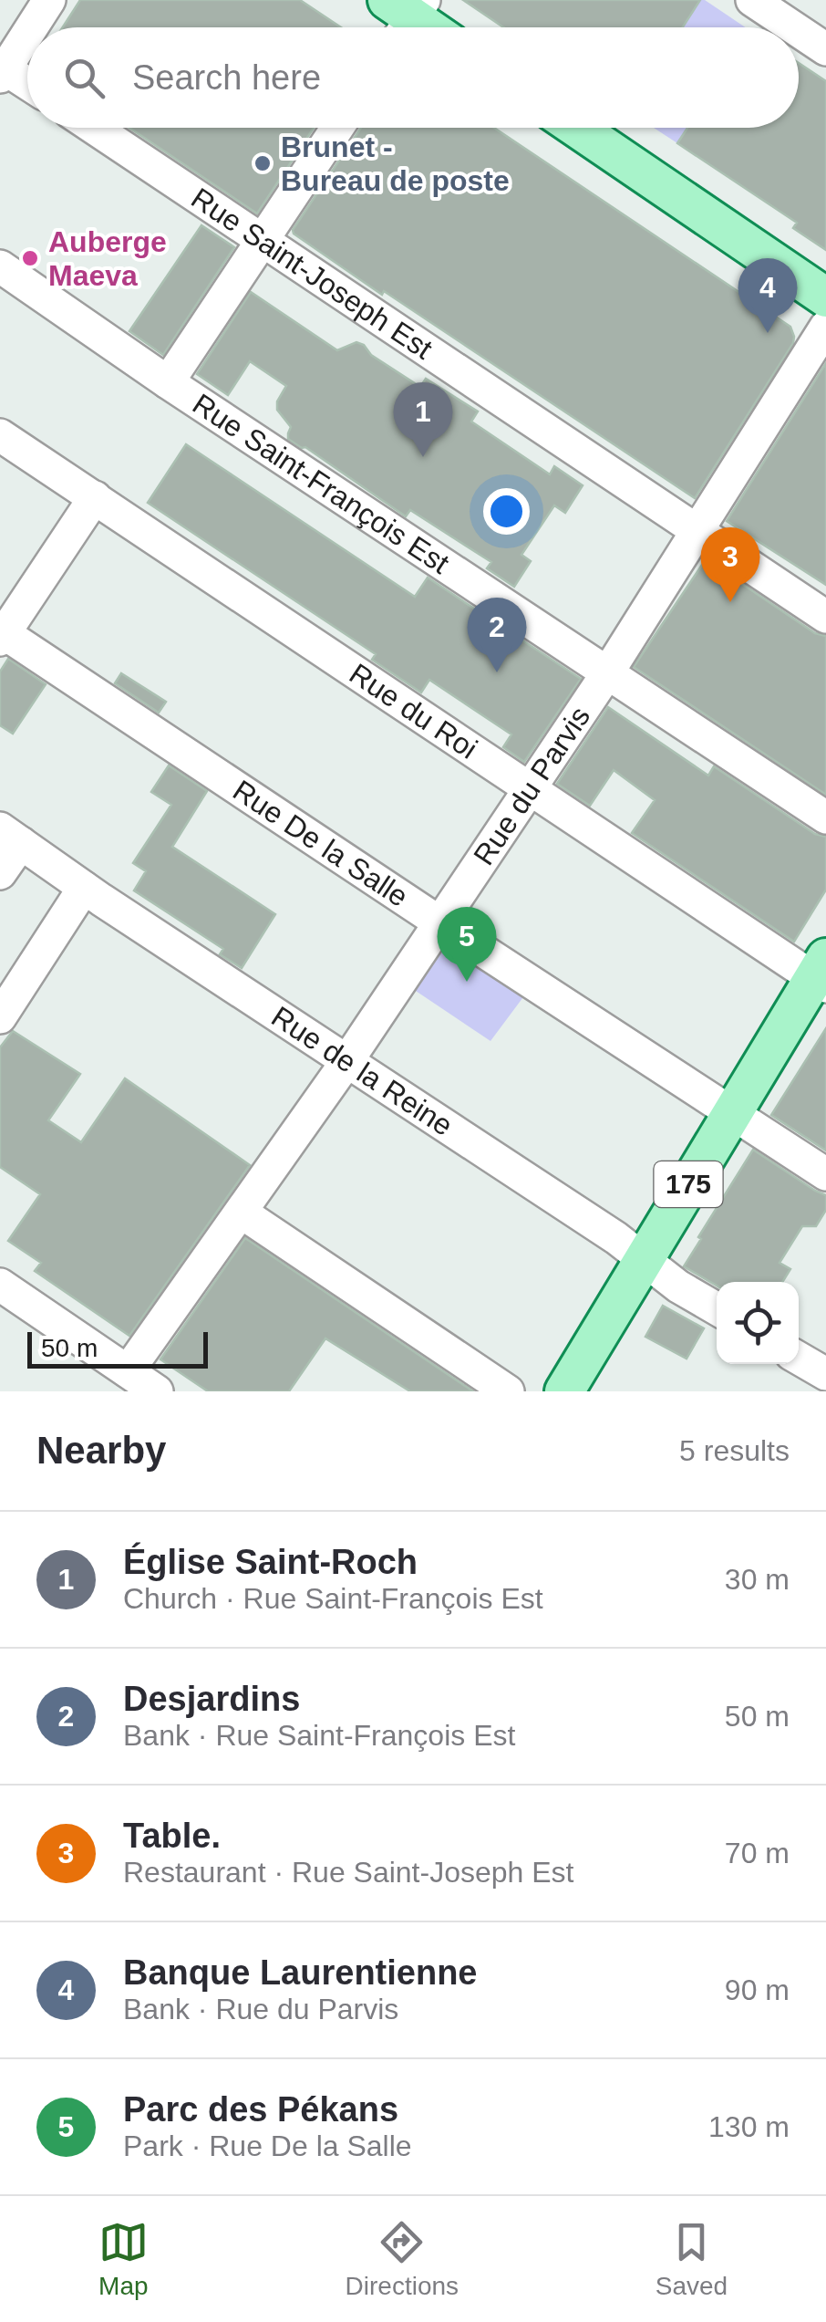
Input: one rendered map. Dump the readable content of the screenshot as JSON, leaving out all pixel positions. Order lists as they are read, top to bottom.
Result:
{
  "streets": {
    "main road": ["175"],
    "street": [
      "Rue Saint-Joseph Est",
      "Rue Saint-François Est",
      "Rue du Roi",
      "Rue du Parvis",
      "Rue De la Salle",
      "Rue de la Reine"
    ]
  },
  "crossings": [
    ["Rue Saint-Joseph Est", "Rue du Parvis"],
    ["Rue Saint-François Est", "Rue du Parvis"],
    ["Rue du Roi", "Rue du Parvis"],
    ["Rue du Roi", "175"],
    ["Rue du Parvis", "Rue De la Salle"],
    ["Rue du Parvis", "Rue de la Reine"],
    ["Rue De la Salle", "175"],
    ["Rue de la Reine", "175"]
  ],
  "places": ["Brunet - Bureau de poste", "Auberge Maeva"],
  "scale_bar": "50 m",
  "page": {
    "search": "Search here",
    "pins": [
      "4",
      "1",
      "3",
      "2",
      "5"
    ],
    "scale": "50 m",
    "heading": ["Nearby", "5 results"],
    "list": [
      {
        "mark": "1",
        "name": "Église Saint-Roch",
        "note": "Church · Rue Saint-François Est",
        "value": "30 m"
      },
      {
        "mark": "2",
        "name": "Desjardins",
        "note": "Bank · Rue Saint-François Est",
        "value": "50 m"
      },
      {
        "mark": "3",
        "name": "Table.",
        "note": "Restaurant · Rue Saint-Joseph Est",
        "value": "70 m"
      },
      {
        "mark": "4",
        "name": "Banque Laurentienne",
        "note": "Bank · Rue du Parvis",
        "value": "90 m"
      },
      {
        "mark": "5",
        "name": "Parc des Pékans",
        "note": "Park · Rue De la Salle",
        "value": "130 m"
      }
    ],
    "nav": ["Map", "Directions", "Saved"]
  }
}
